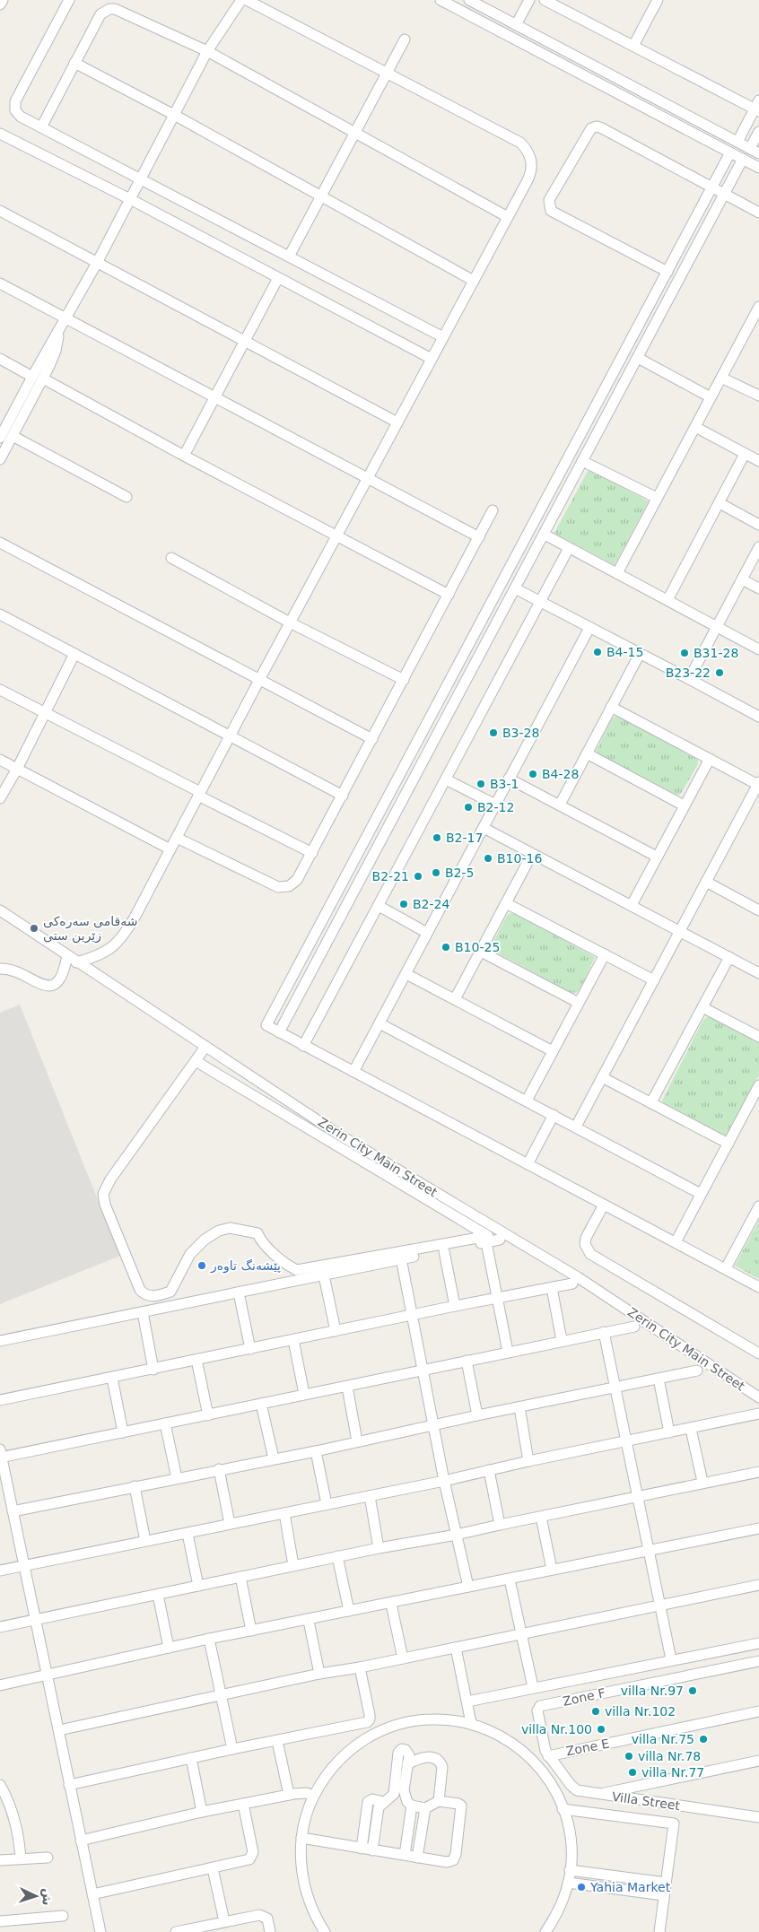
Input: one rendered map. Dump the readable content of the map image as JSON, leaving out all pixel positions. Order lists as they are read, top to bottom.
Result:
{
  "streets": {
    "street": [
      "Zerin City Main Street",
      "Zone F",
      "Zone E",
      "Villa Street"
    ]
  },
  "crossings": [
    ["Zone F", "Zone E"]
  ],
  "places": [
    "B4-15",
    "B31-28",
    "B23-22",
    "B3-28",
    "B4-28",
    "B3-1",
    "B2-12",
    "B2-17",
    "B10-16",
    "B2-5",
    "B2-21",
    "B2-24",
    "شەقامی سەرەکی زێرین ستی",
    "B10-25",
    "پێشەنگ تاوەر",
    "villa Nr.97",
    "villa Nr.102",
    "villa Nr.100",
    "villa Nr.75",
    "villa Nr.78",
    "villa Nr.77",
    "Yahia Market"
  ],
  "north": "right"
}
